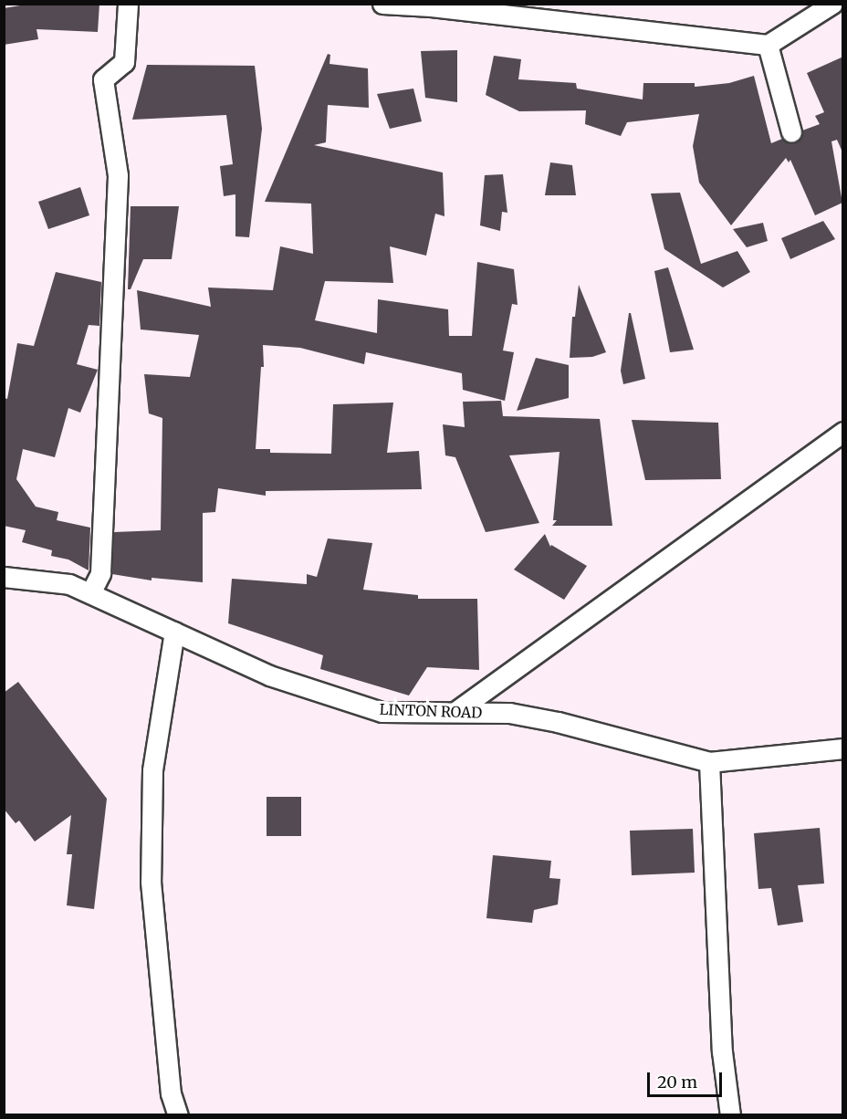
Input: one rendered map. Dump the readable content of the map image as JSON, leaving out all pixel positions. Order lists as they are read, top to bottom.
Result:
{
  "streets": {
    "street": ["LINTON ROAD"]
  },
  "scale_bar": "20 m"
}
